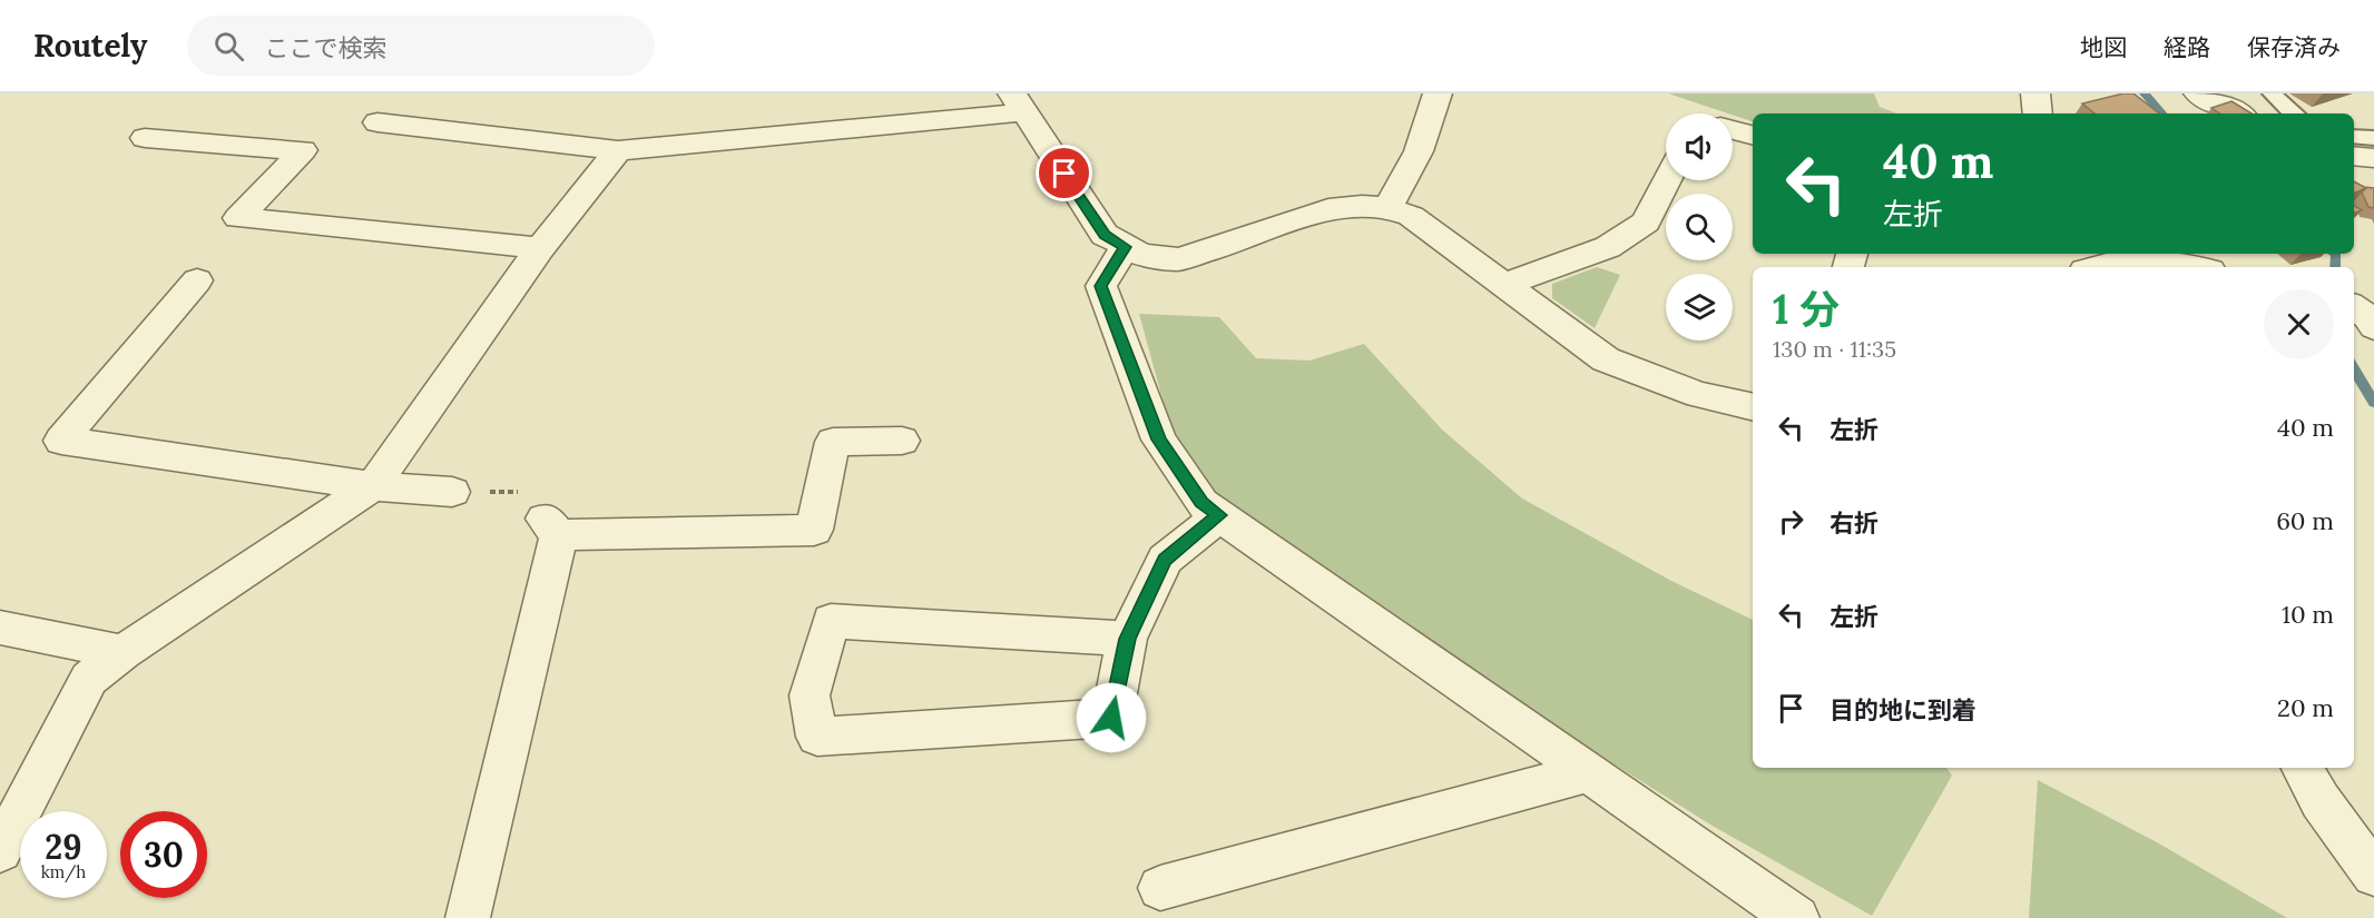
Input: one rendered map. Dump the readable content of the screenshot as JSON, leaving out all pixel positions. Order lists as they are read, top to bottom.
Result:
{
  "page": {
    "header": "Routely",
    "search": "ここで検索",
    "nav": ["地図", "経路", "保存済み"],
    "turn": ["40 m", "左折"],
    "heading": ["1 分", "130 m · 11:35"],
    "list": [
      {
        "name": "左折",
        "value": "40 m"
      },
      {
        "name": "右折",
        "value": "60 m"
      },
      {
        "name": "左折",
        "value": "10 m"
      },
      {
        "name": "目的地に到着",
        "value": "20 m"
      }
    ],
    "speed": "29 km/h",
    "limit": "30"
  }
}
